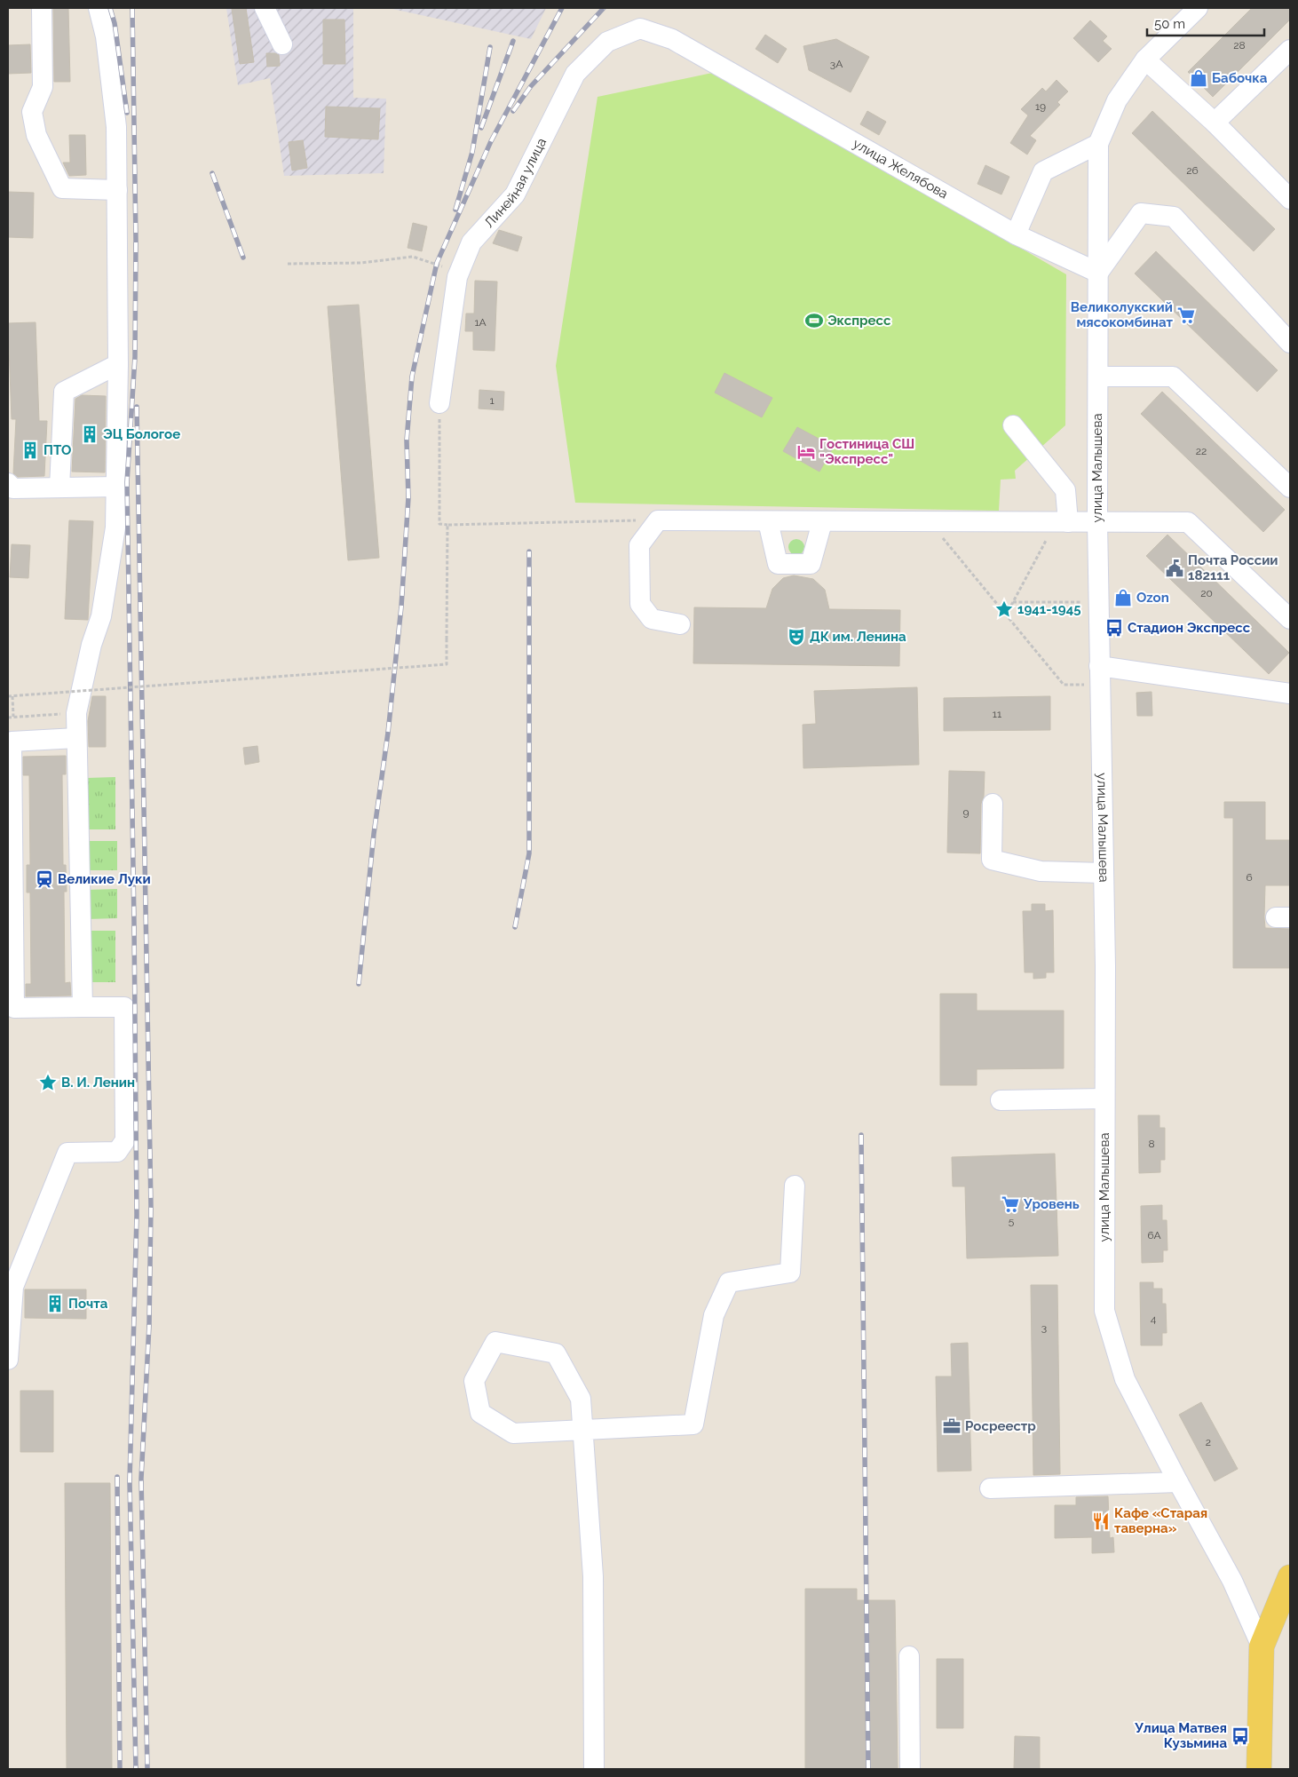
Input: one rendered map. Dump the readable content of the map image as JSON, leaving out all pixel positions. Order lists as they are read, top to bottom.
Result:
{
  "streets": {
    "street": ["улица Желябова", "Линейная улица", "улица Малышева"]
  },
  "crossings": [
    ["улица Желябова", "Линейная улица"],
    ["улица Желябова", "улица Малышева"]
  ],
  "places": {
    "shop": ["Бабочка", "Ozon"],
    "supermarket": ["Великолукский мясокомбинат", "Уровень"],
    "sports": ["Экспресс"],
    "building": ["ЭЦ Бологое", "ПТО", "Почта"],
    "hotel": ["Гостиница СШ \"Экспресс\""],
    "public building": ["Почта России 182111"],
    "place": ["1941-1945", "В. И. Ленин"],
    "bus stop": ["Стадион Экспресс", "Улица Матвея Кузьмина"],
    "theatre": ["ДК им. Ленина"],
    "station": ["Великие Луки"],
    "office": ["Росреестр"],
    "restaurant": ["Кафе «Старая таверна»"]
  },
  "house_numbers": [
    "28",
    "3А",
    "19",
    "26",
    "1А",
    "1",
    "22",
    "20",
    "11",
    "9",
    "6",
    "8",
    "5",
    "6А",
    "4",
    "3",
    "2"
  ],
  "scale_bar": "50 m"
}
